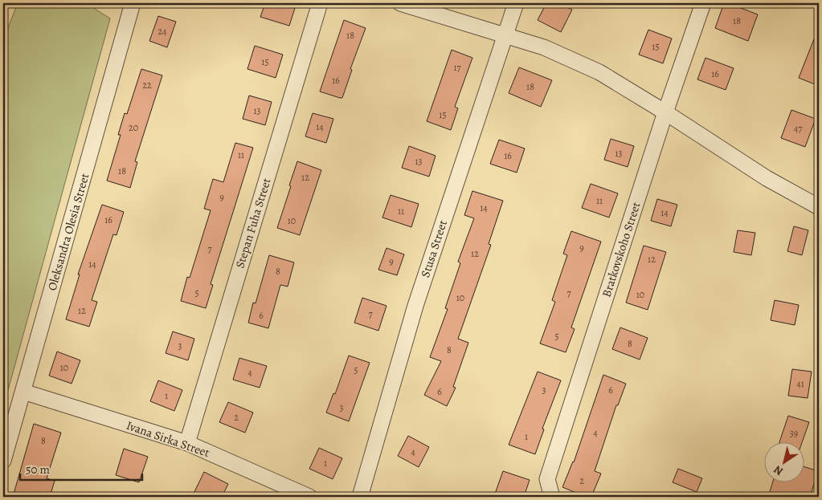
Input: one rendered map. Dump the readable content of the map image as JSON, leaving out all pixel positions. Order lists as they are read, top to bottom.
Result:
{
  "streets": {
    "street": [
      "Stepan Fuha Street",
      "Oleksandra Olesia Street",
      "Stusa Street",
      "Bratkovskoho Street",
      "Ivana Sirka Street"
    ]
  },
  "crossings": [
    ["Stepan Fuha Street", "Ivana Sirka Street"],
    ["Oleksandra Olesia Street", "Ivana Sirka Street"]
  ],
  "house_numbers": [
    "18",
    "24",
    "18",
    "15",
    "15",
    "17",
    "16",
    "16",
    "22",
    "18",
    "13",
    "15",
    "14",
    "20",
    "47",
    "13",
    "11",
    "16",
    "13",
    "18",
    "12",
    "9",
    "11",
    "14",
    "11",
    "14",
    "16",
    "10",
    "9",
    "7",
    "12",
    "12",
    "9",
    "14",
    "8",
    "5",
    "7",
    "10",
    "10",
    "12",
    "7",
    "6",
    "5",
    "8",
    "3",
    "8",
    "10",
    "5",
    "4",
    "41",
    "3",
    "6",
    "6",
    "1",
    "3",
    "2",
    "4",
    "39",
    "1",
    "8",
    "4",
    "1",
    "2"
  ],
  "scale_bar": "50 m",
  "north": "bottom left"
}
